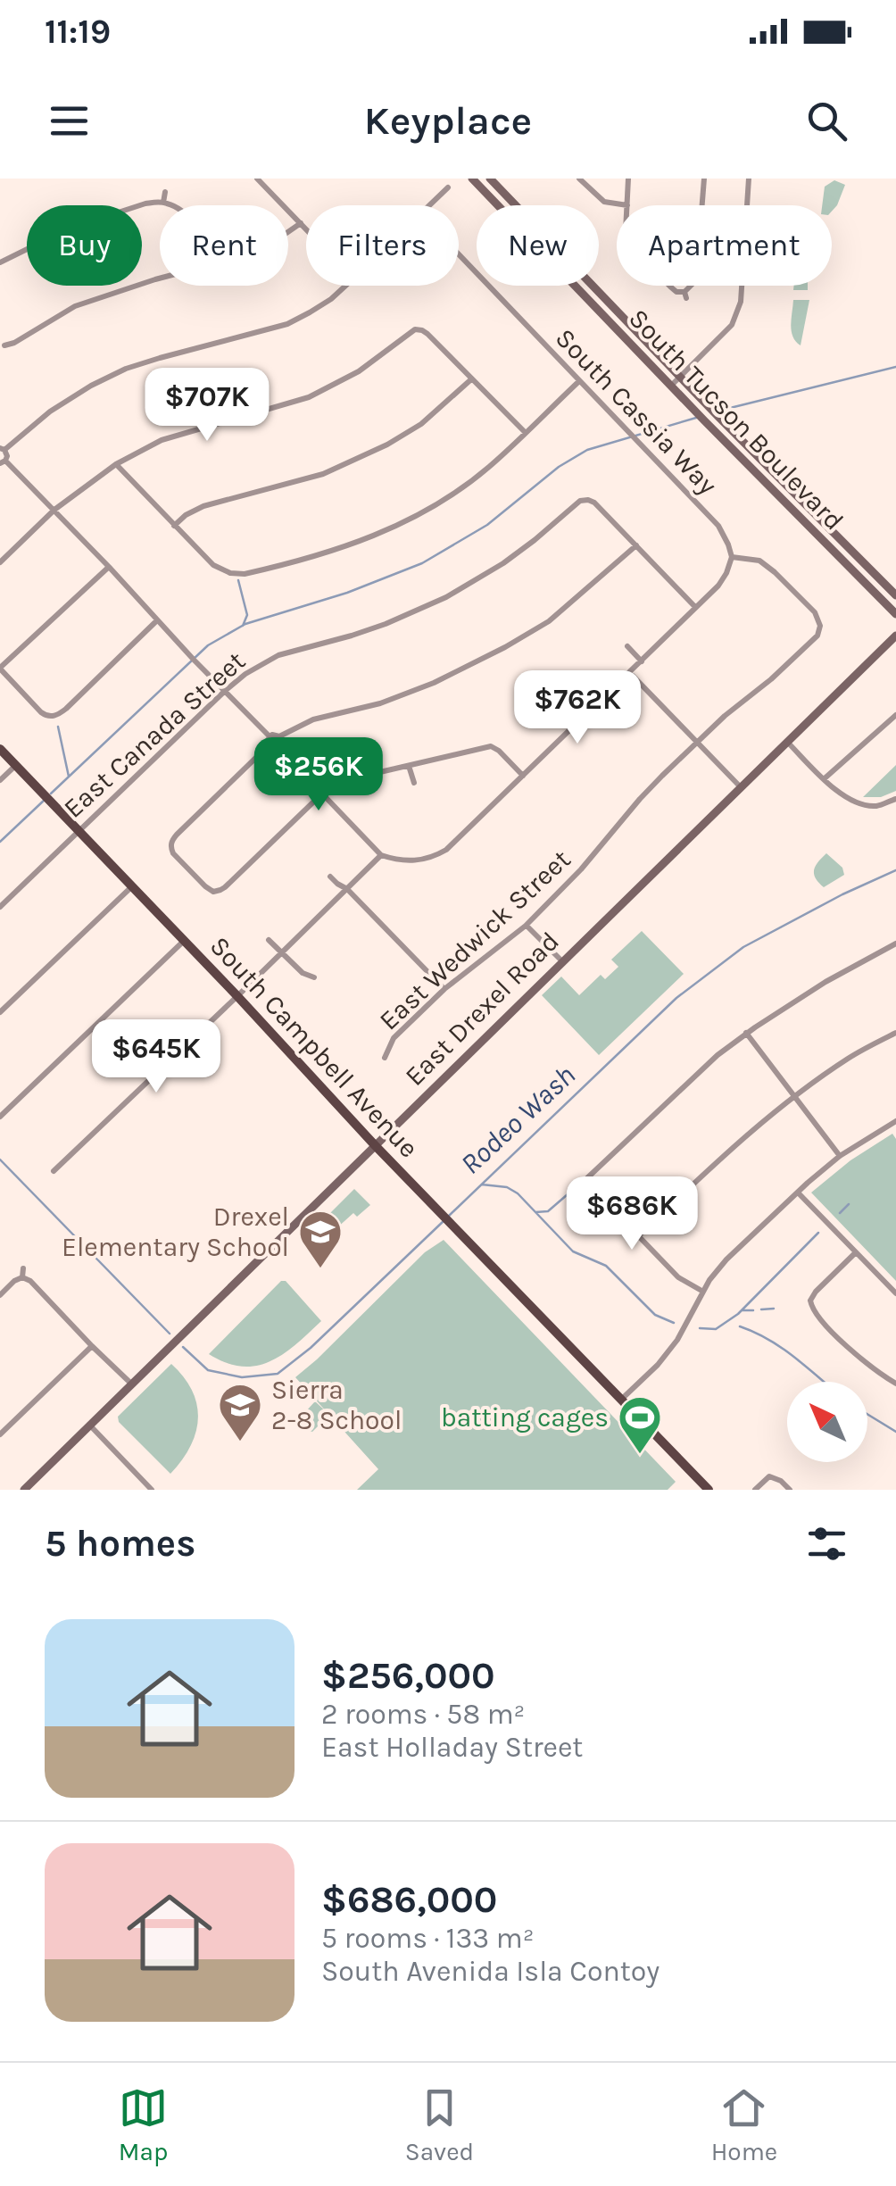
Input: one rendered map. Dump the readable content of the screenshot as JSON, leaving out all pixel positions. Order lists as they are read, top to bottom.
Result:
{
  "streets": {
    "main road": ["South Campbell Avenue"],
    "street": [
      "South Cassia Way",
      "South Tucson Boulevard",
      "East Canada Street",
      "East Wedwick Street",
      "East Drexel Road"
    ]
  },
  "crossings": [
    ["South Cassia Way", "East Wedwick Street"],
    ["East Canada Street", "South Campbell Avenue"],
    ["East Drexel Road", "South Campbell Avenue"]
  ],
  "water": ["Rodeo Wash"],
  "places": {
    "school or university": ["Drexel Elementary School", "Sierra 2-8 School"],
    "sports": ["batting cages"]
  },
  "north": "top left",
  "page": {
    "status": "11:19",
    "header": "Keyplace",
    "chip": [
      "Buy",
      "Rent",
      "Filters",
      "New",
      "Apartment"
    ],
    "price": [
      "$707K",
      "$762K",
      "$256K",
      "$645K",
      "$686K"
    ],
    "heading": "5 homes",
    "list": [
      {
        "name": "$256,000",
        "note": "2 rooms · 58 m² · East Holladay Street"
      },
      {
        "name": "$686,000",
        "note": "5 rooms · 133 m² · South Avenida Isla Contoy"
      }
    ],
    "tabs": ["Map", "Saved", "Home"]
  }
}
